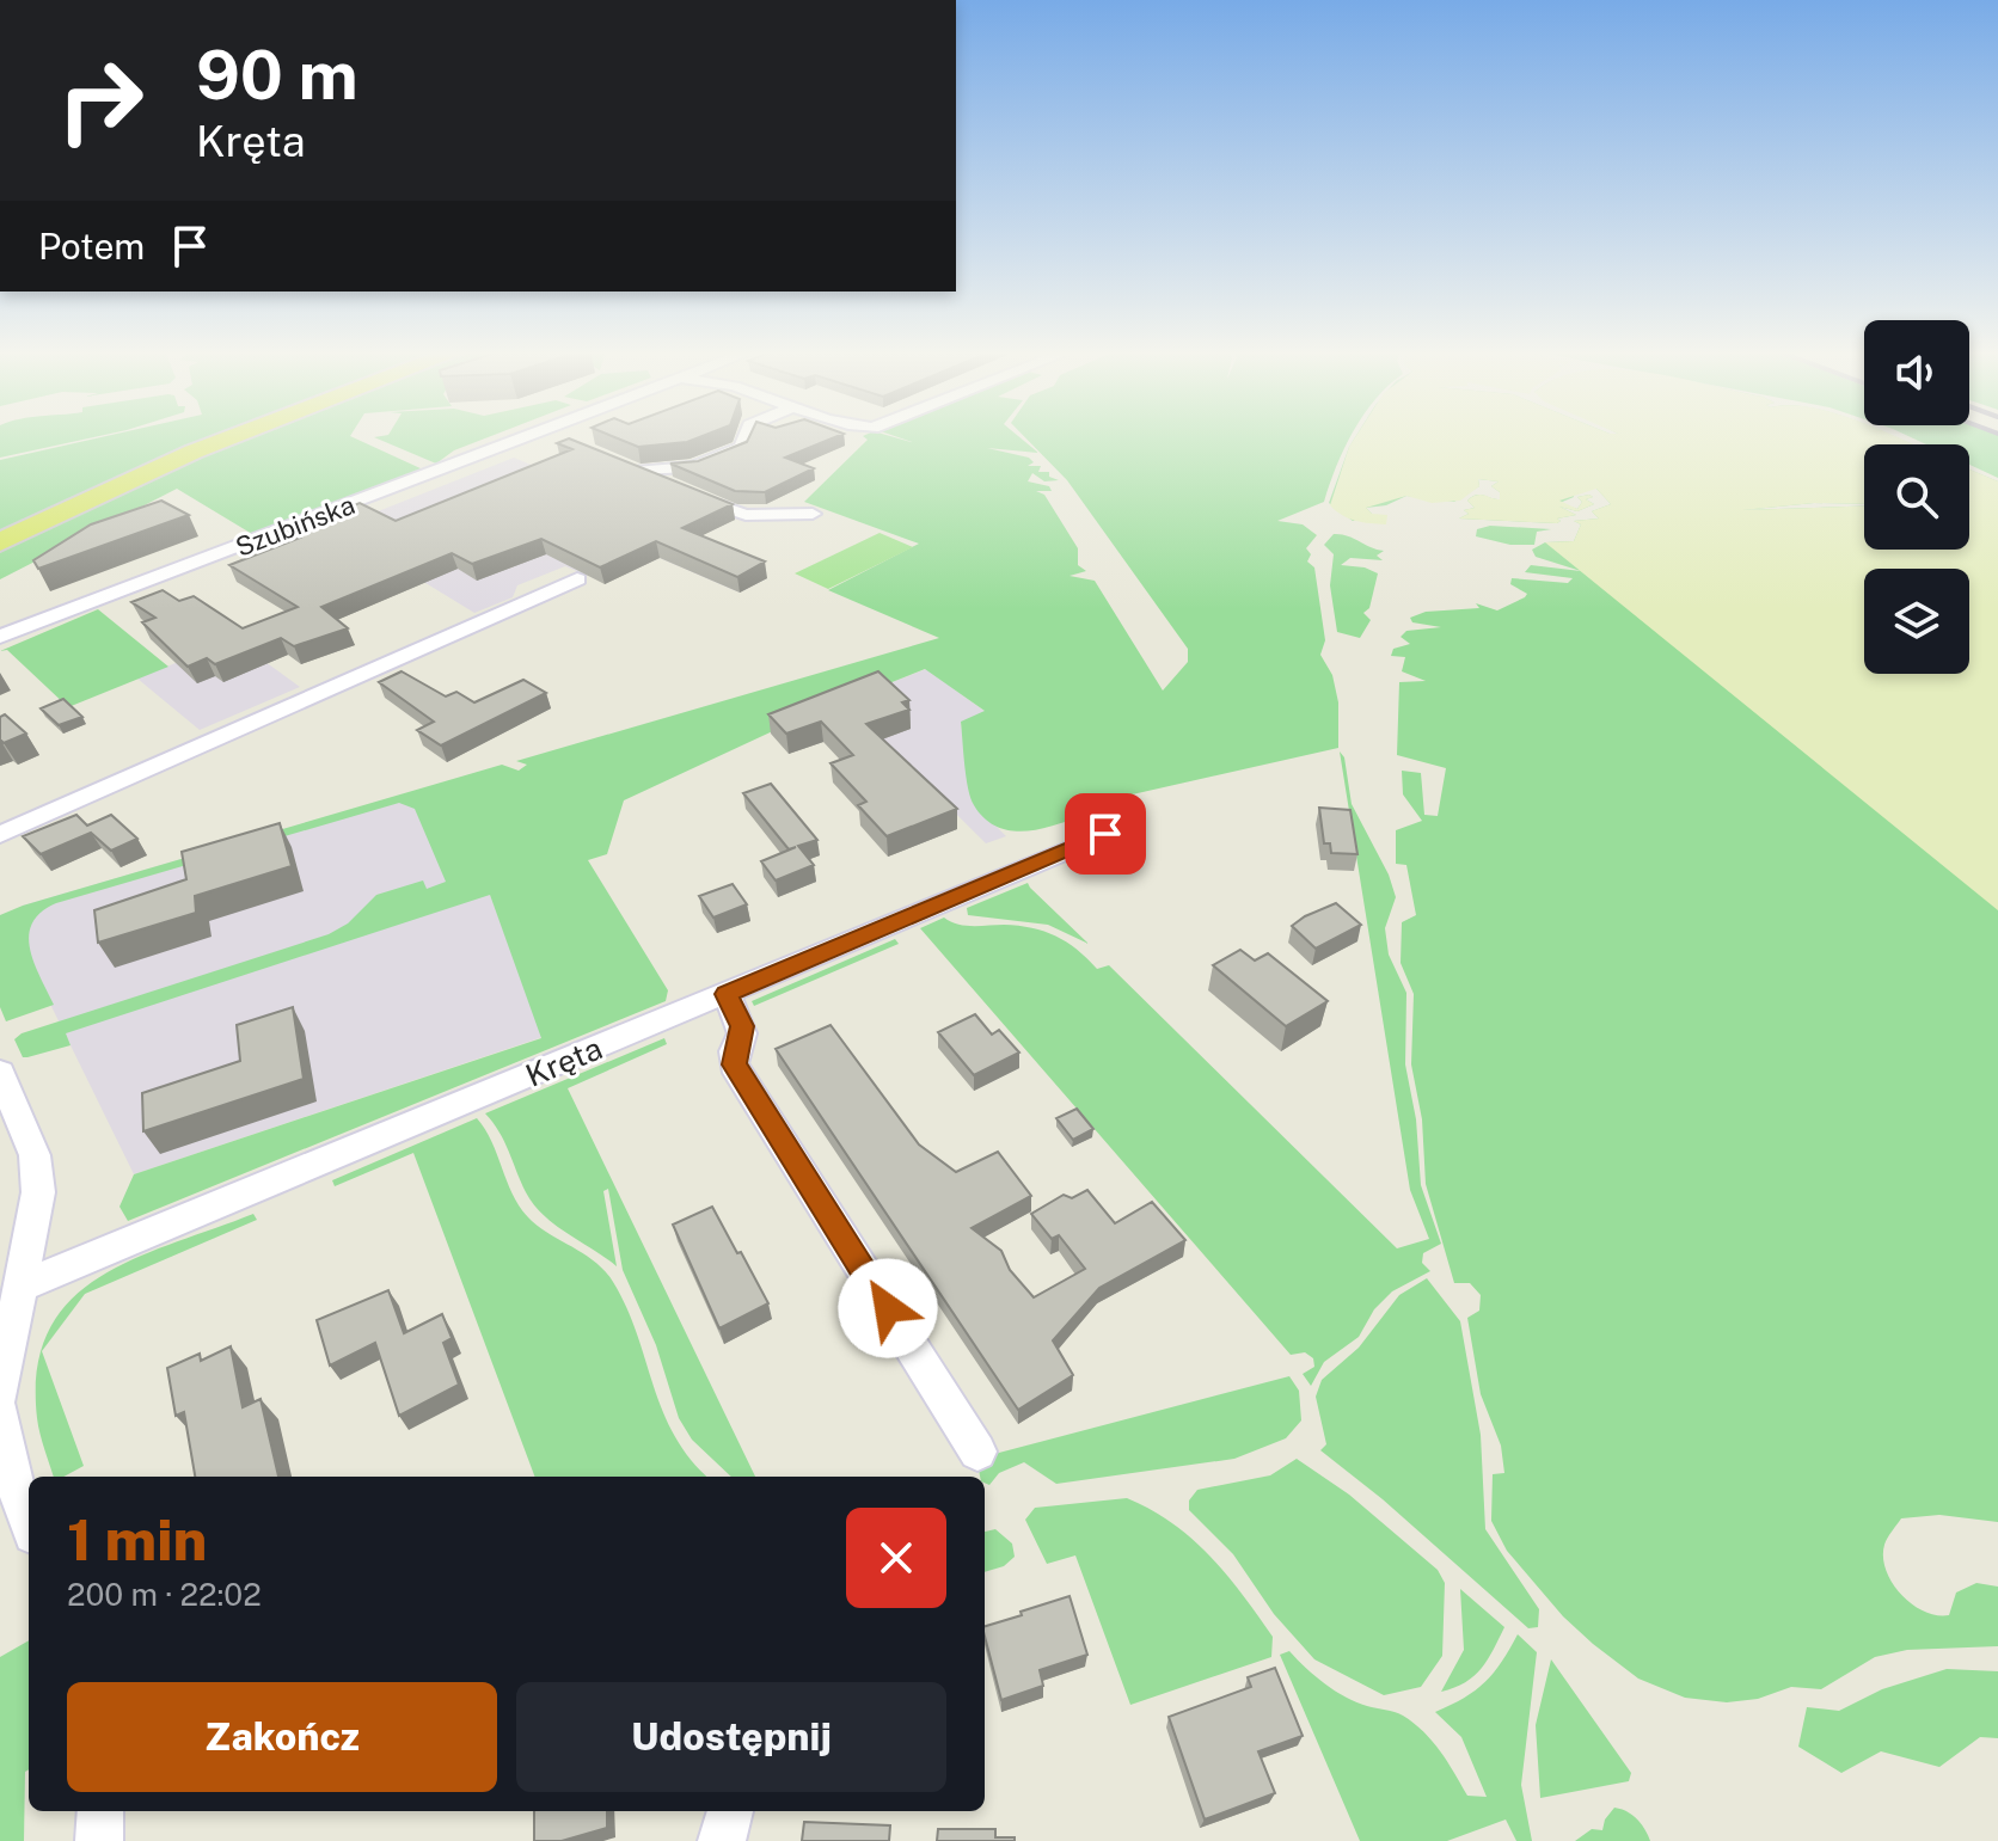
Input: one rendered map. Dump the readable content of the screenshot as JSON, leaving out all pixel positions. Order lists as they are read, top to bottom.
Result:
{
  "streets": {
    "street": ["Szubińska", "Kręta"]
  },
  "page": {
    "turn": ["90 m", "Kręta"],
    "then": "Potem",
    "heading": ["1 min", "200 m · 22:02"],
    "buttons": ["Zakończ", "Udostępnij"]
  }
}
